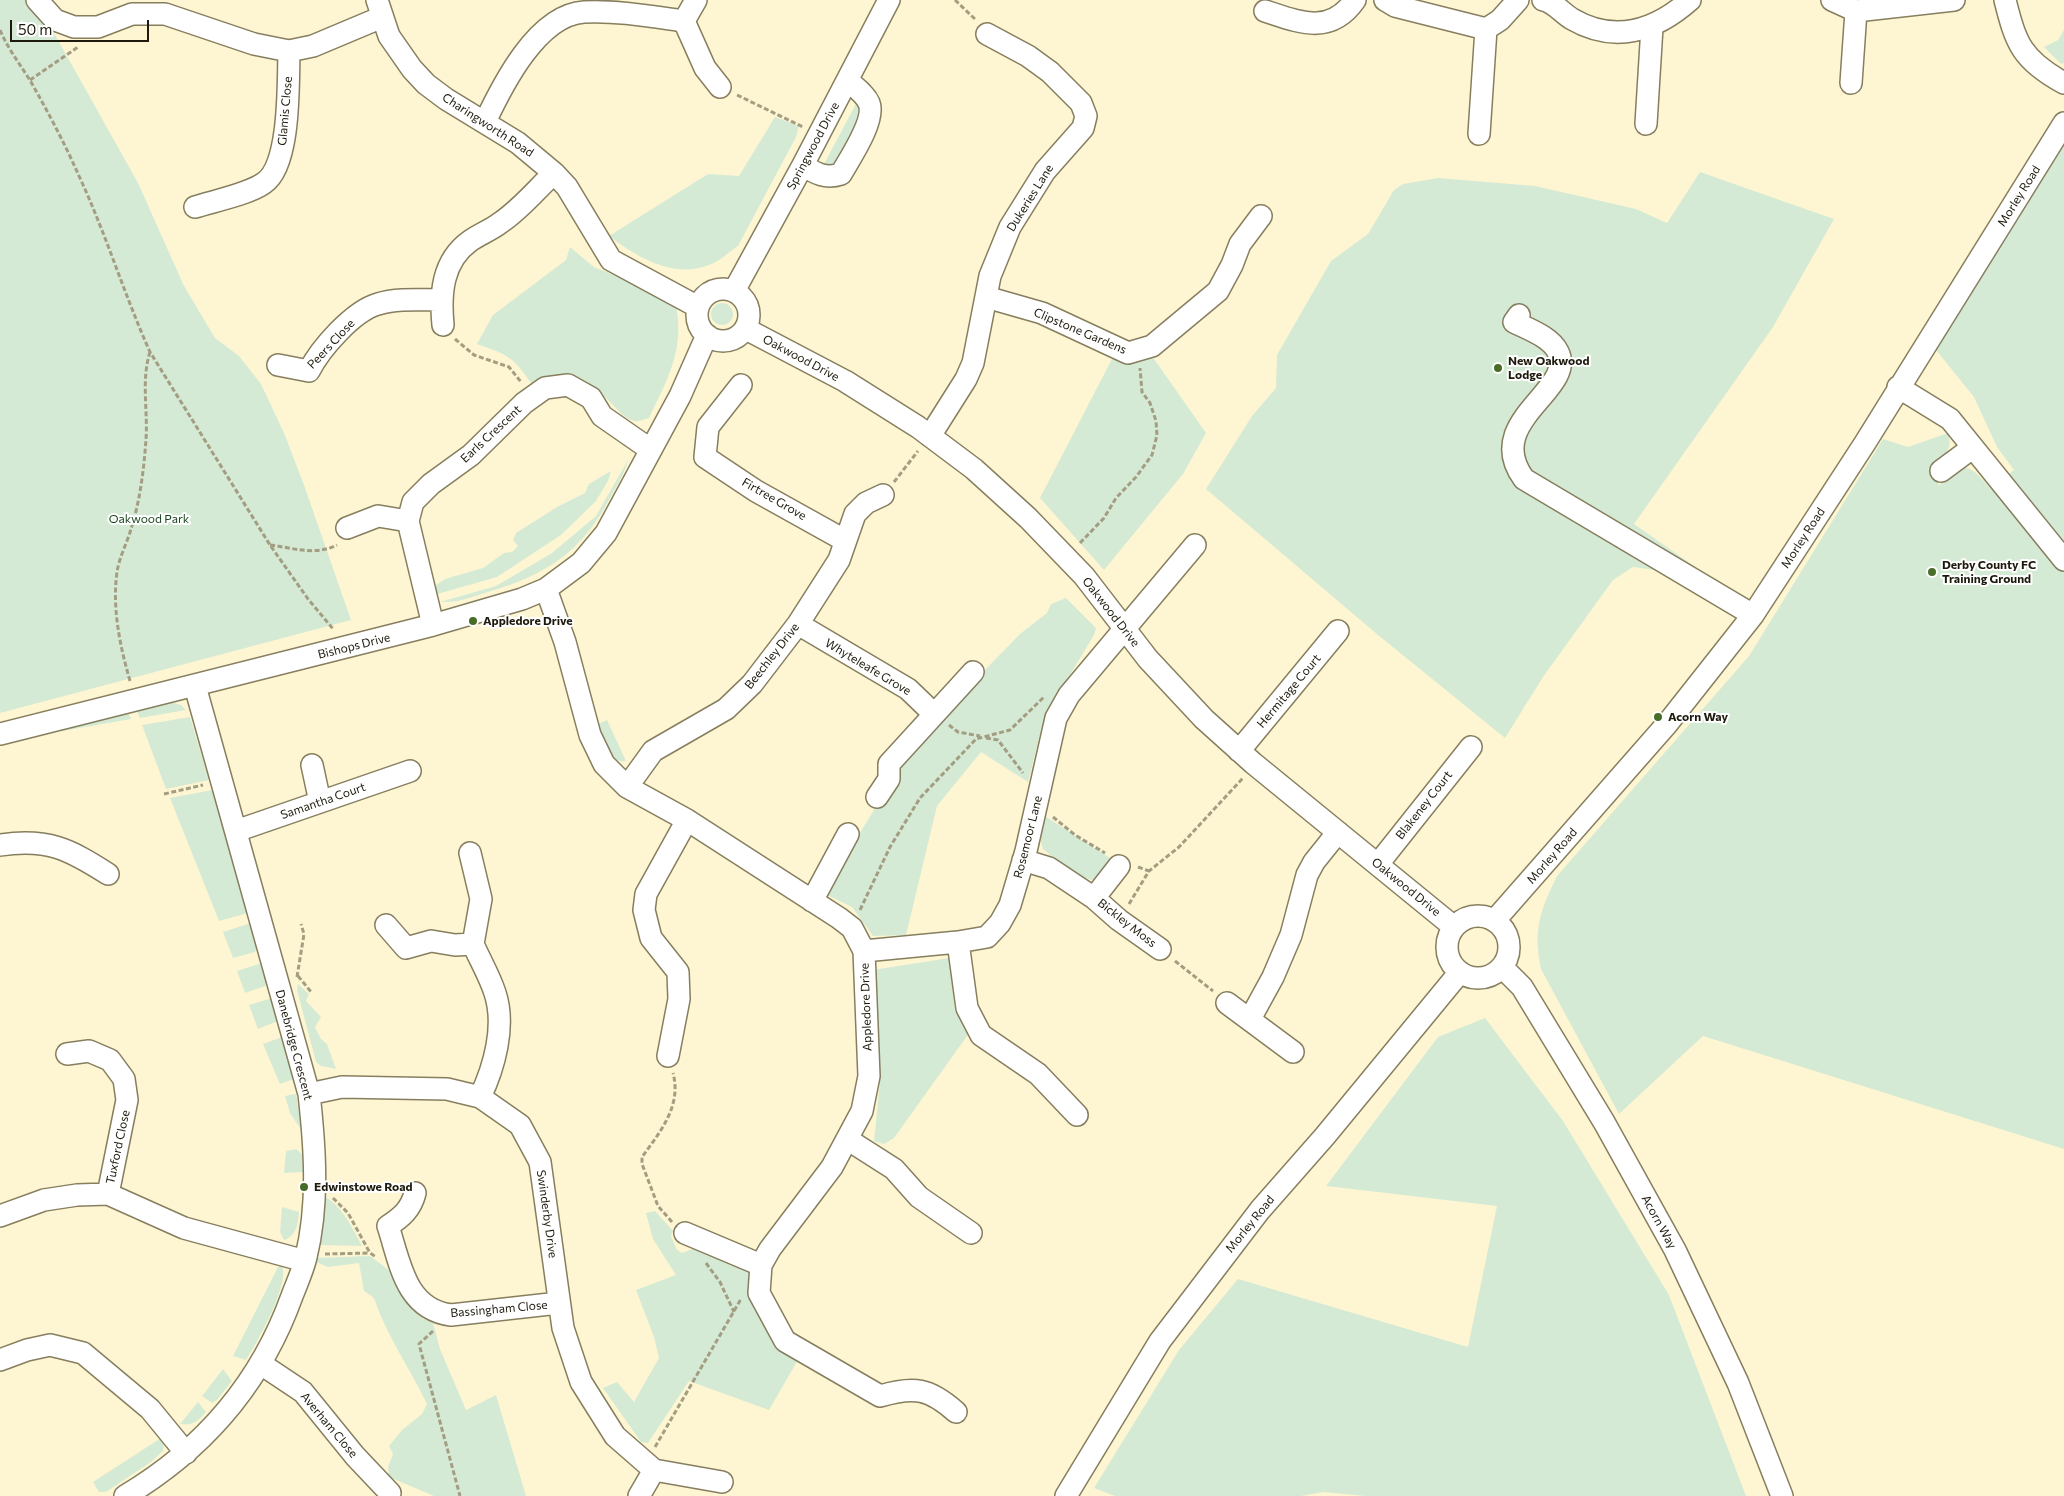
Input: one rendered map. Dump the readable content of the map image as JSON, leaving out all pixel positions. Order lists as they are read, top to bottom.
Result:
{
  "streets": {
    "street": [
      "Glamis Close",
      "Charingworth Road",
      "Springwood Drive",
      "Morley Road",
      "Dukeries Lane",
      "Clipstone Gardens",
      "Peers Close",
      "Oakwood Drive",
      "Earls Crescent",
      "Firtree Grove",
      "Bishops Drive",
      "Beechley Drive",
      "Whyteleafe Grove",
      "Hermitage Court",
      "Samantha Court",
      "Blakeney Court",
      "Rosemoor Lane",
      "Bickley Moss",
      "Appledore Drive",
      "Danebridge Crescent",
      "Tuxford Close",
      "Swinderby Drive",
      "Acorn Way",
      "Bassingham Close",
      "Averham Close"
    ]
  },
  "crossings": [
    ["Charingworth Road", "Springwood Drive"],
    ["Charingworth Road", "Oakwood Drive"],
    ["Springwood Drive", "Oakwood Drive"],
    ["Morley Road", "Oakwood Drive"],
    ["Morley Road", "Acorn Way"],
    ["Dukeries Lane", "Clipstone Gardens"],
    ["Dukeries Lane", "Oakwood Drive"],
    ["Oakwood Drive", "Hermitage Court"],
    ["Oakwood Drive", "Blakeney Court"],
    ["Oakwood Drive", "Rosemoor Lane"],
    ["Oakwood Drive", "Acorn Way"],
    ["Earls Crescent", "Bishops Drive"],
    ["Firtree Grove", "Beechley Drive"],
    ["Bishops Drive", "Appledore Drive"],
    ["Bishops Drive", "Danebridge Crescent"],
    ["Beechley Drive", "Whyteleafe Grove"],
    ["Beechley Drive", "Appledore Drive"],
    ["Samantha Court", "Danebridge Crescent"],
    ["Rosemoor Lane", "Bickley Moss"],
    ["Rosemoor Lane", "Appledore Drive"],
    ["Danebridge Crescent", "Swinderby Drive"],
    ["Danebridge Crescent", "Averham Close"],
    ["Swinderby Drive", "Bassingham Close"]
  ],
  "parks": ["Oakwood Park"],
  "places": [
    "New Oakwood Lodge",
    "Derby County FC Training Ground",
    "Appledore Drive",
    "Acorn Way",
    "Edwinstowe Road"
  ],
  "scale_bar": "50 m"
}
